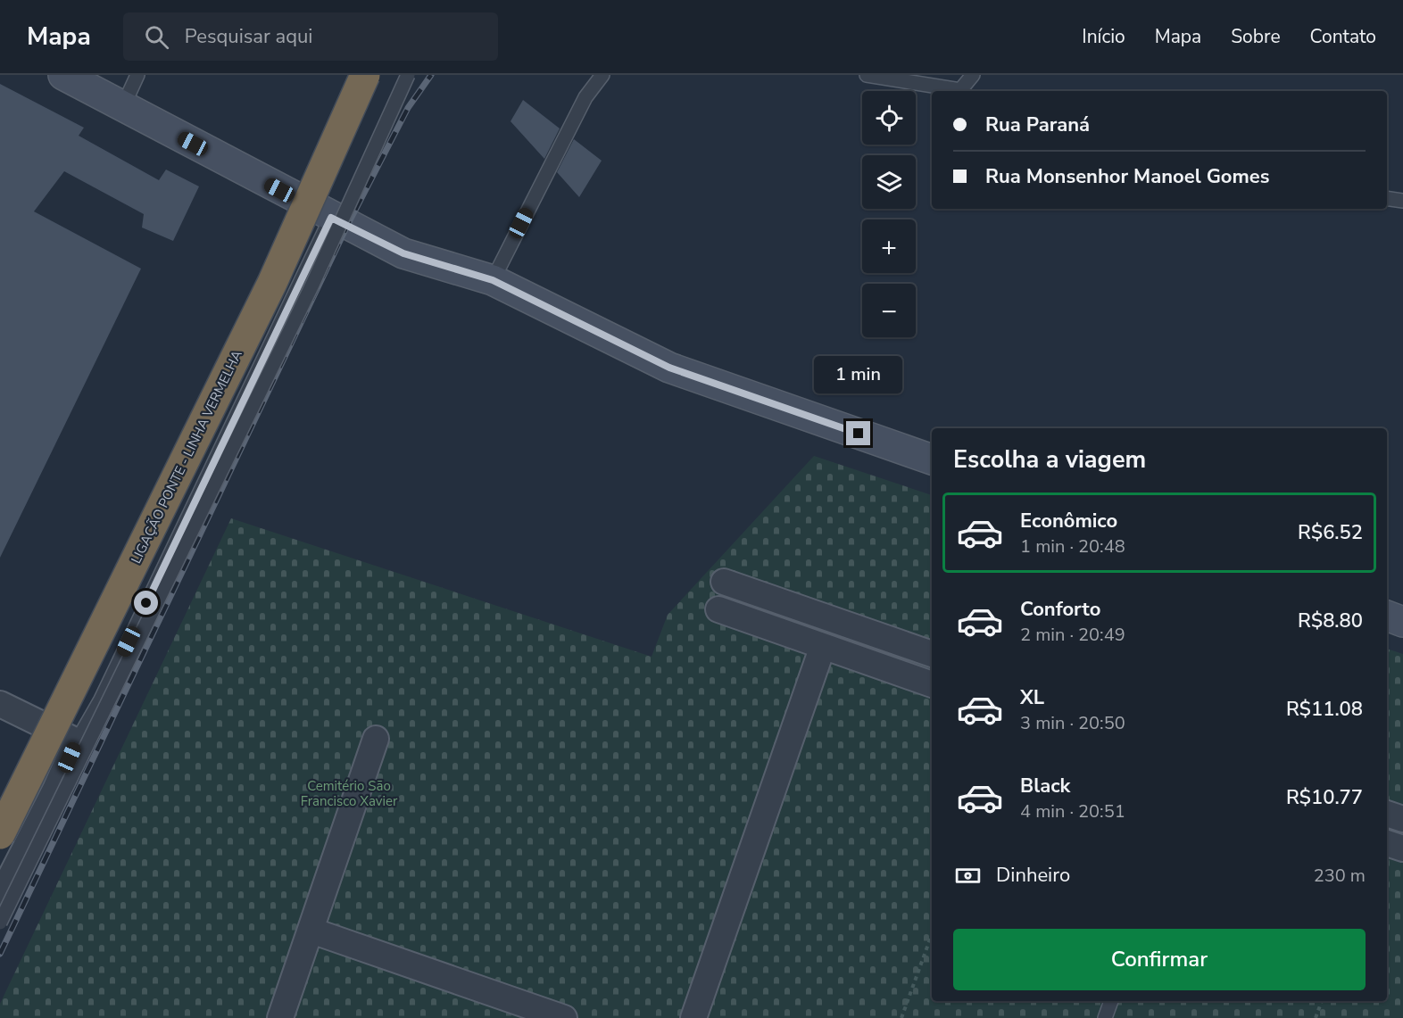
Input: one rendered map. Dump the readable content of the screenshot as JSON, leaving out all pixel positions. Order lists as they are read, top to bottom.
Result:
{
  "streets": {
    "highway": ["LIGAÇÃO PONTE - LINHA VERMELHA"]
  },
  "parks": ["Cemitério São Francisco Xavier"],
  "page": {
    "header": "Mapa",
    "search": "Pesquisar aqui",
    "nav": [
      "Início",
      "Mapa",
      "Sobre",
      "Contato"
    ],
    "map_buttons": ["+", "−"],
    "banner": ["Rua Paraná", "Rua Monsenhor Manoel Gomes"],
    "bubble": "1 min",
    "heading": "Escolha a viagem",
    "list": [
      {
        "name": "Econômico",
        "note": "1 min · 20:48",
        "value": "R$6.52"
      },
      {
        "name": "Conforto",
        "note": "2 min · 20:49",
        "value": "R$8.80"
      },
      {
        "name": "XL",
        "note": "3 min · 20:50",
        "value": "R$11.08"
      },
      {
        "name": "Black",
        "note": "4 min · 20:51",
        "value": "R$10.77"
      }
    ],
    "pay": ["Dinheiro", "230 m"],
    "buttons": "Confirmar"
  }
}
